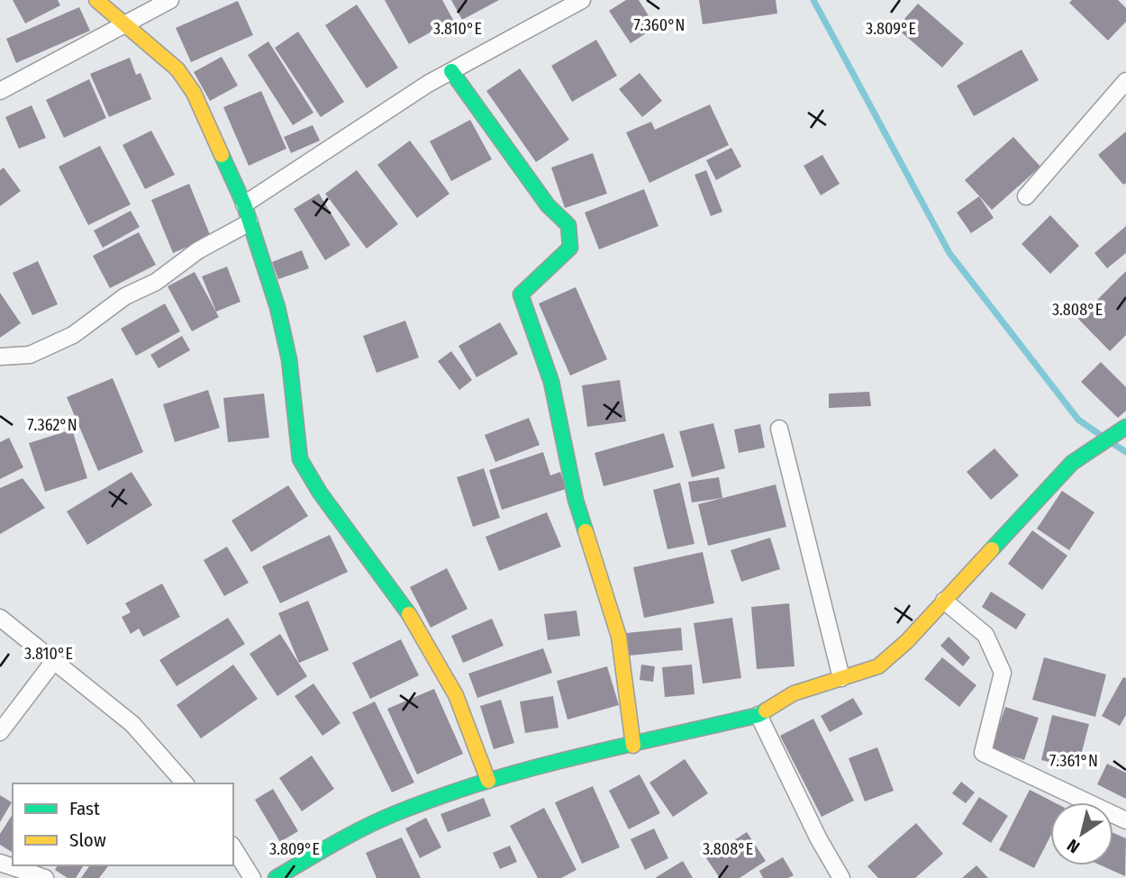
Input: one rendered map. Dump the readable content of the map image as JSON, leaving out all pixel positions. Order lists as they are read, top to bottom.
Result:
{
  "legend": ["Fast", "Slow"],
  "north": "bottom left",
  "coordinates": [
    "7.360°N",
    "3.810°E",
    "3.809°E",
    "3.808°E",
    "7.362°N",
    "7.361°N"
  ]
}
